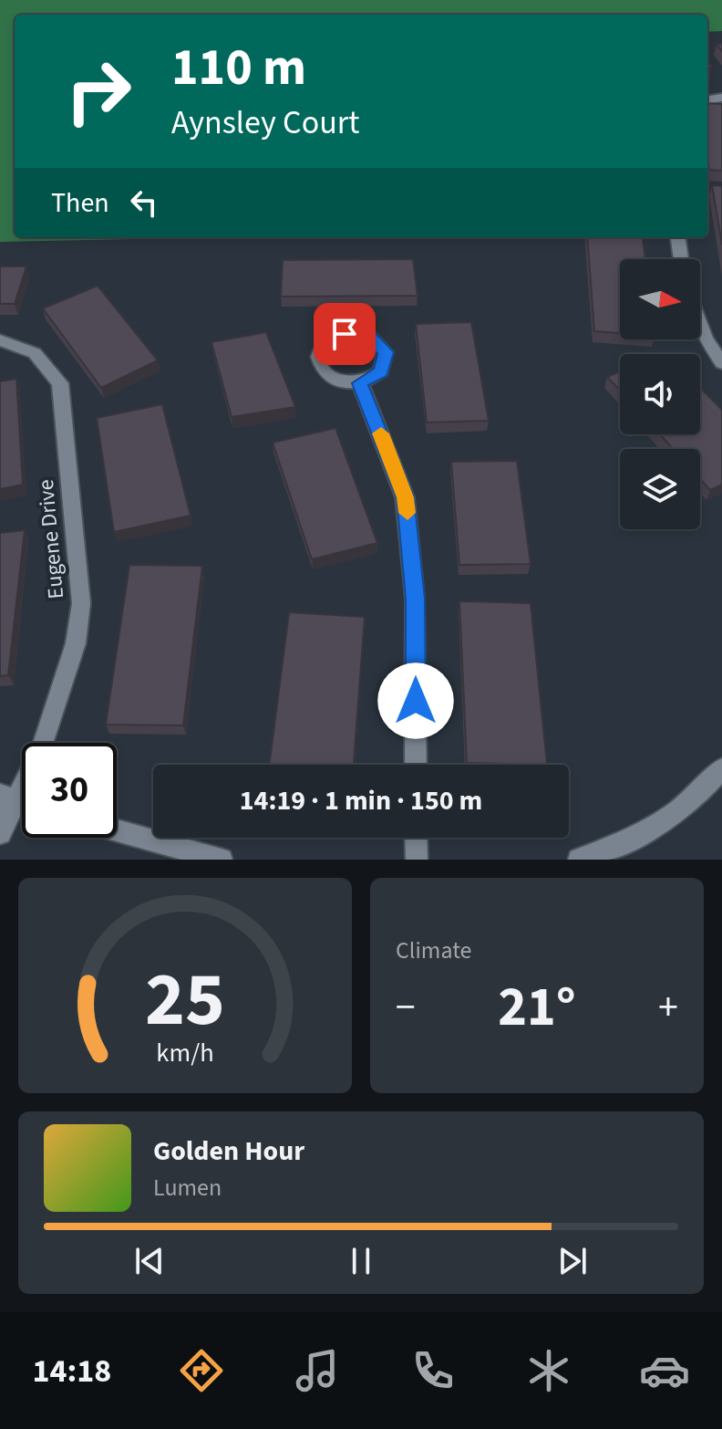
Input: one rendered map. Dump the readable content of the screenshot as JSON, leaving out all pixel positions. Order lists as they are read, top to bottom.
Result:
{
  "streets": {
    "street": ["Eugene Drive"]
  },
  "north": "right",
  "page": {
    "turn": ["110 m", "Aynsley Court"],
    "then": "Then",
    "limit": "30",
    "trip": "14:19 · 1 min · 150 m",
    "tile": "Climate",
    "heat": ["−", "21°", "+"],
    "song": ["Golden Hour", "Lumen"],
    "tabs": "14:18",
    "gauge": ["25", "km/h"]
  }
}
